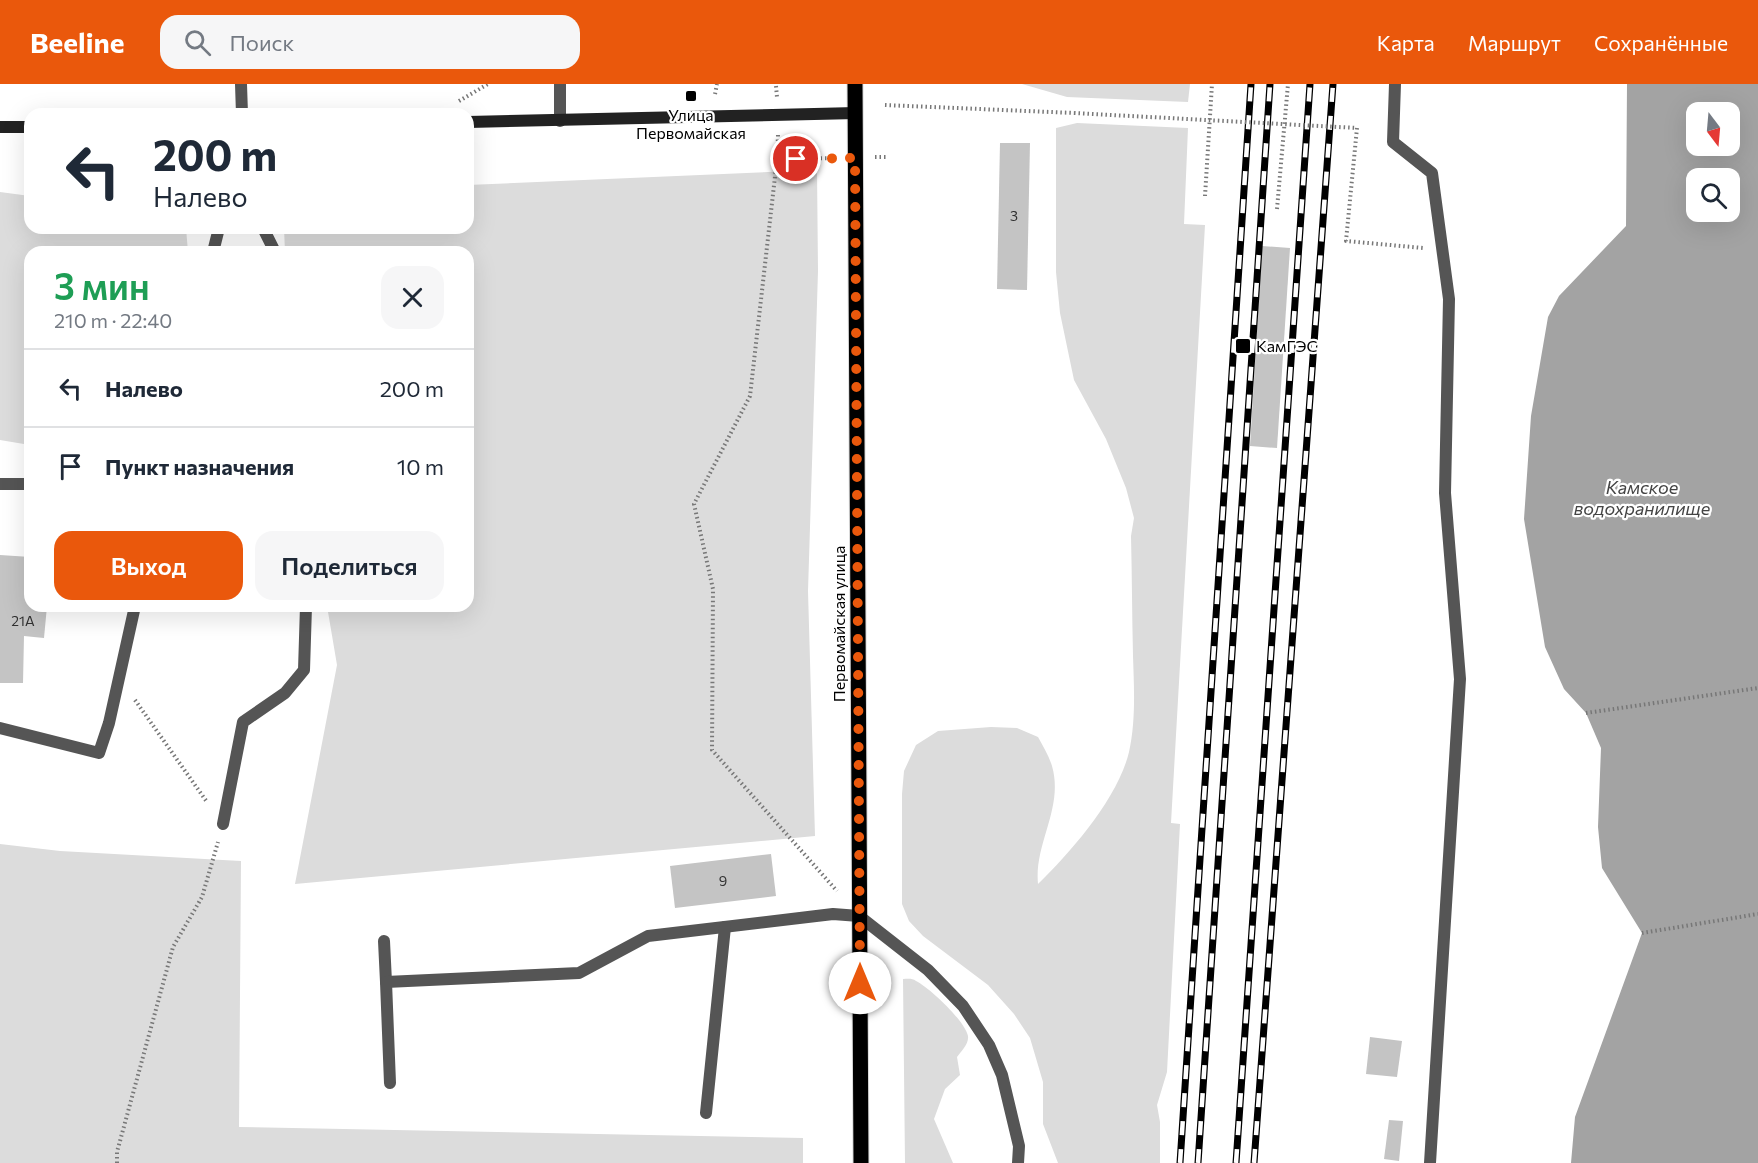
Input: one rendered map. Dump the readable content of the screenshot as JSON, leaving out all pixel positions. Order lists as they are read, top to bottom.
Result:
{
  "streets": {
    "main road": ["Первомайская улица"]
  },
  "water": ["Камское водохранилище"],
  "places": {
    "transit": ["Улица Первомайская", "КамГЭС"]
  },
  "house_numbers": ["3", "21А", "9"],
  "north": "bottom",
  "page": {
    "header": "Beeline",
    "search": "Поиск",
    "nav": ["Карта", "Маршрут", "Сохранённые"],
    "turn": ["200 m", "Налево"],
    "heading": ["3 мин", "210 m · 22:40"],
    "list": [
      {
        "name": "Налево",
        "value": "200 m"
      },
      {
        "name": "Пункт назначения",
        "value": "10 m"
      }
    ],
    "buttons": ["Выход", "Поделиться"]
  }
}
